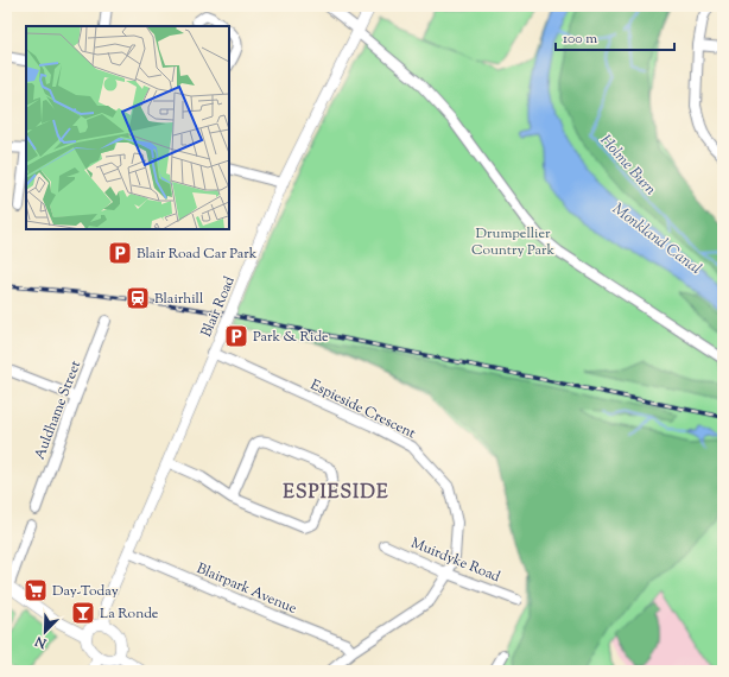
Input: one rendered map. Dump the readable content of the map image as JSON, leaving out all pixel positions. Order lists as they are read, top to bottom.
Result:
{
  "streets": {
    "street": [
      "Blair Road",
      "Espieside Crescent",
      "Auldhame Street",
      "Muirdyke Road",
      "Blairpark Avenue"
    ]
  },
  "crossings": [
    ["Blair Road", "Espieside Crescent"],
    ["Blair Road", "Blairpark Avenue"],
    ["Espieside Crescent", "Muirdyke Road"],
    ["Espieside Crescent", "Blairpark Avenue"]
  ],
  "districts": ["ESPIESIDE"],
  "water": ["Holme Burn", "Monkland Canal"],
  "parks": ["Drumpellier Country Park"],
  "places": {
    "parking": ["Blair Road Car Park", "Park & Ride"],
    "station": ["Blairhill"],
    "supermarket": ["Day-Today"],
    "bar": ["La Ronde"]
  },
  "scale_bar": "100 m",
  "north": "bottom left"
}
